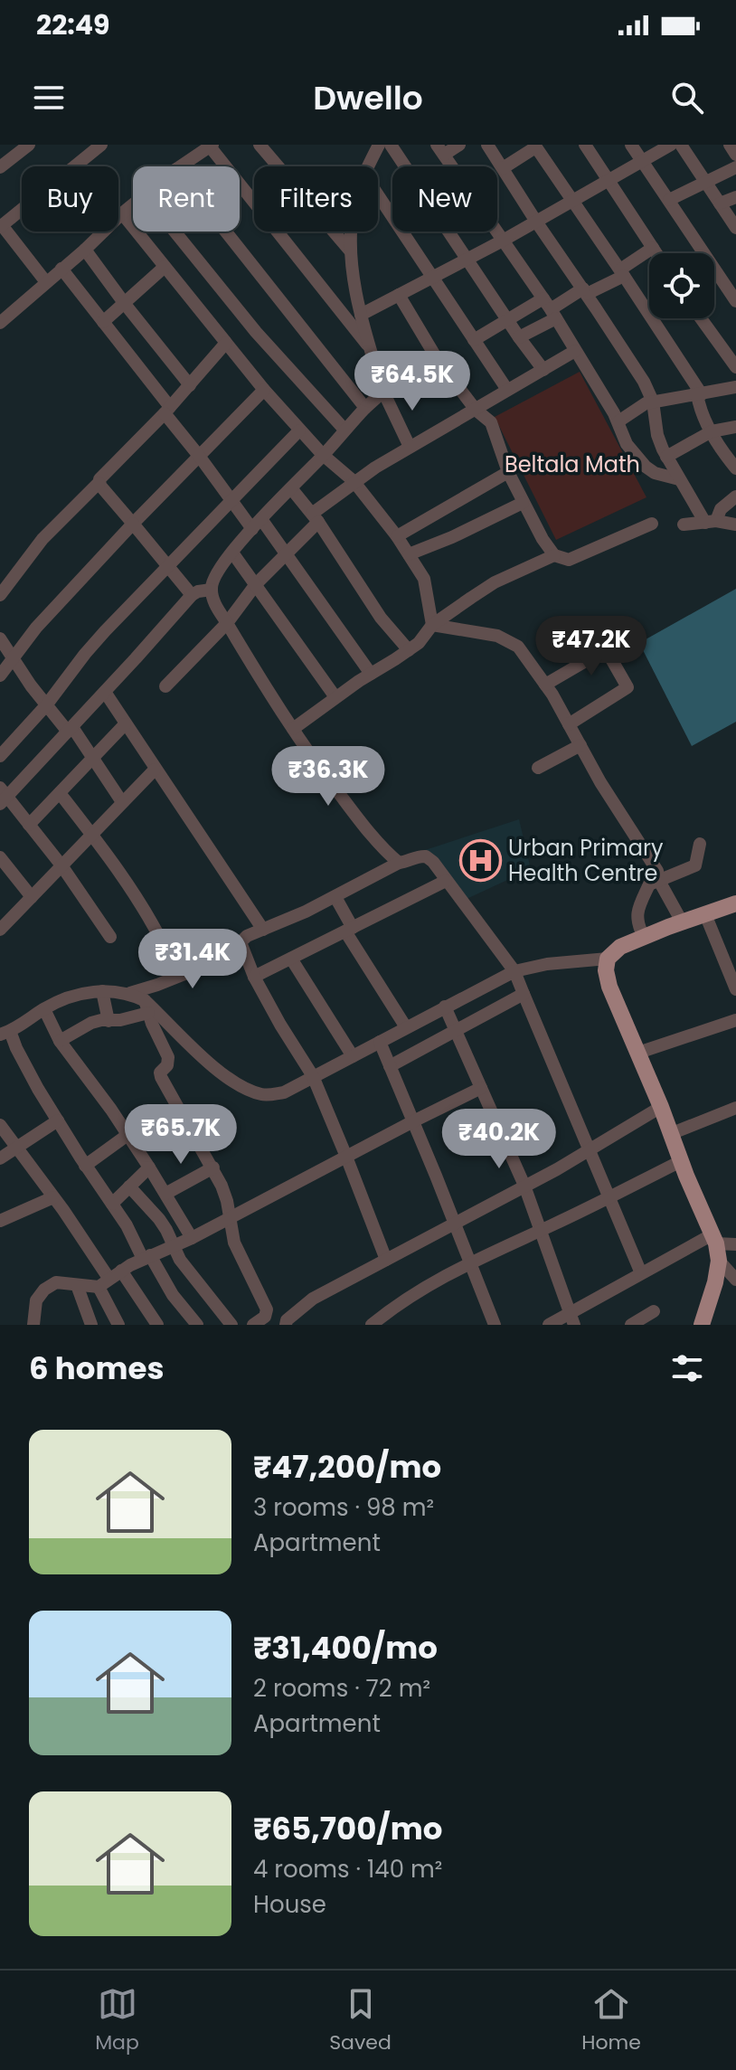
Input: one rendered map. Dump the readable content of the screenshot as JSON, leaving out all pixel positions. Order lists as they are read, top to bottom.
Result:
{
  "parks": ["Beltala Math"],
  "places": {
    "hospital": ["Urban Primary Health Centre"]
  },
  "page": {
    "status": "22:49",
    "header": "Dwello",
    "chip": [
      "Buy",
      "Rent",
      "Filters",
      "New"
    ],
    "price": [
      "₹64.5K",
      "₹47.2K",
      "₹36.3K",
      "₹31.4K",
      "₹65.7K",
      "₹40.2K"
    ],
    "heading": "6 homes",
    "list": [
      {
        "name": "₹47,200/mo",
        "note": "3 rooms · 98 m² · Apartment"
      },
      {
        "name": "₹31,400/mo",
        "note": "2 rooms · 72 m² · Apartment"
      },
      {
        "name": "₹65,700/mo",
        "note": "4 rooms · 140 m² · House"
      }
    ],
    "tabs": ["Map", "Saved", "Home"]
  }
}
